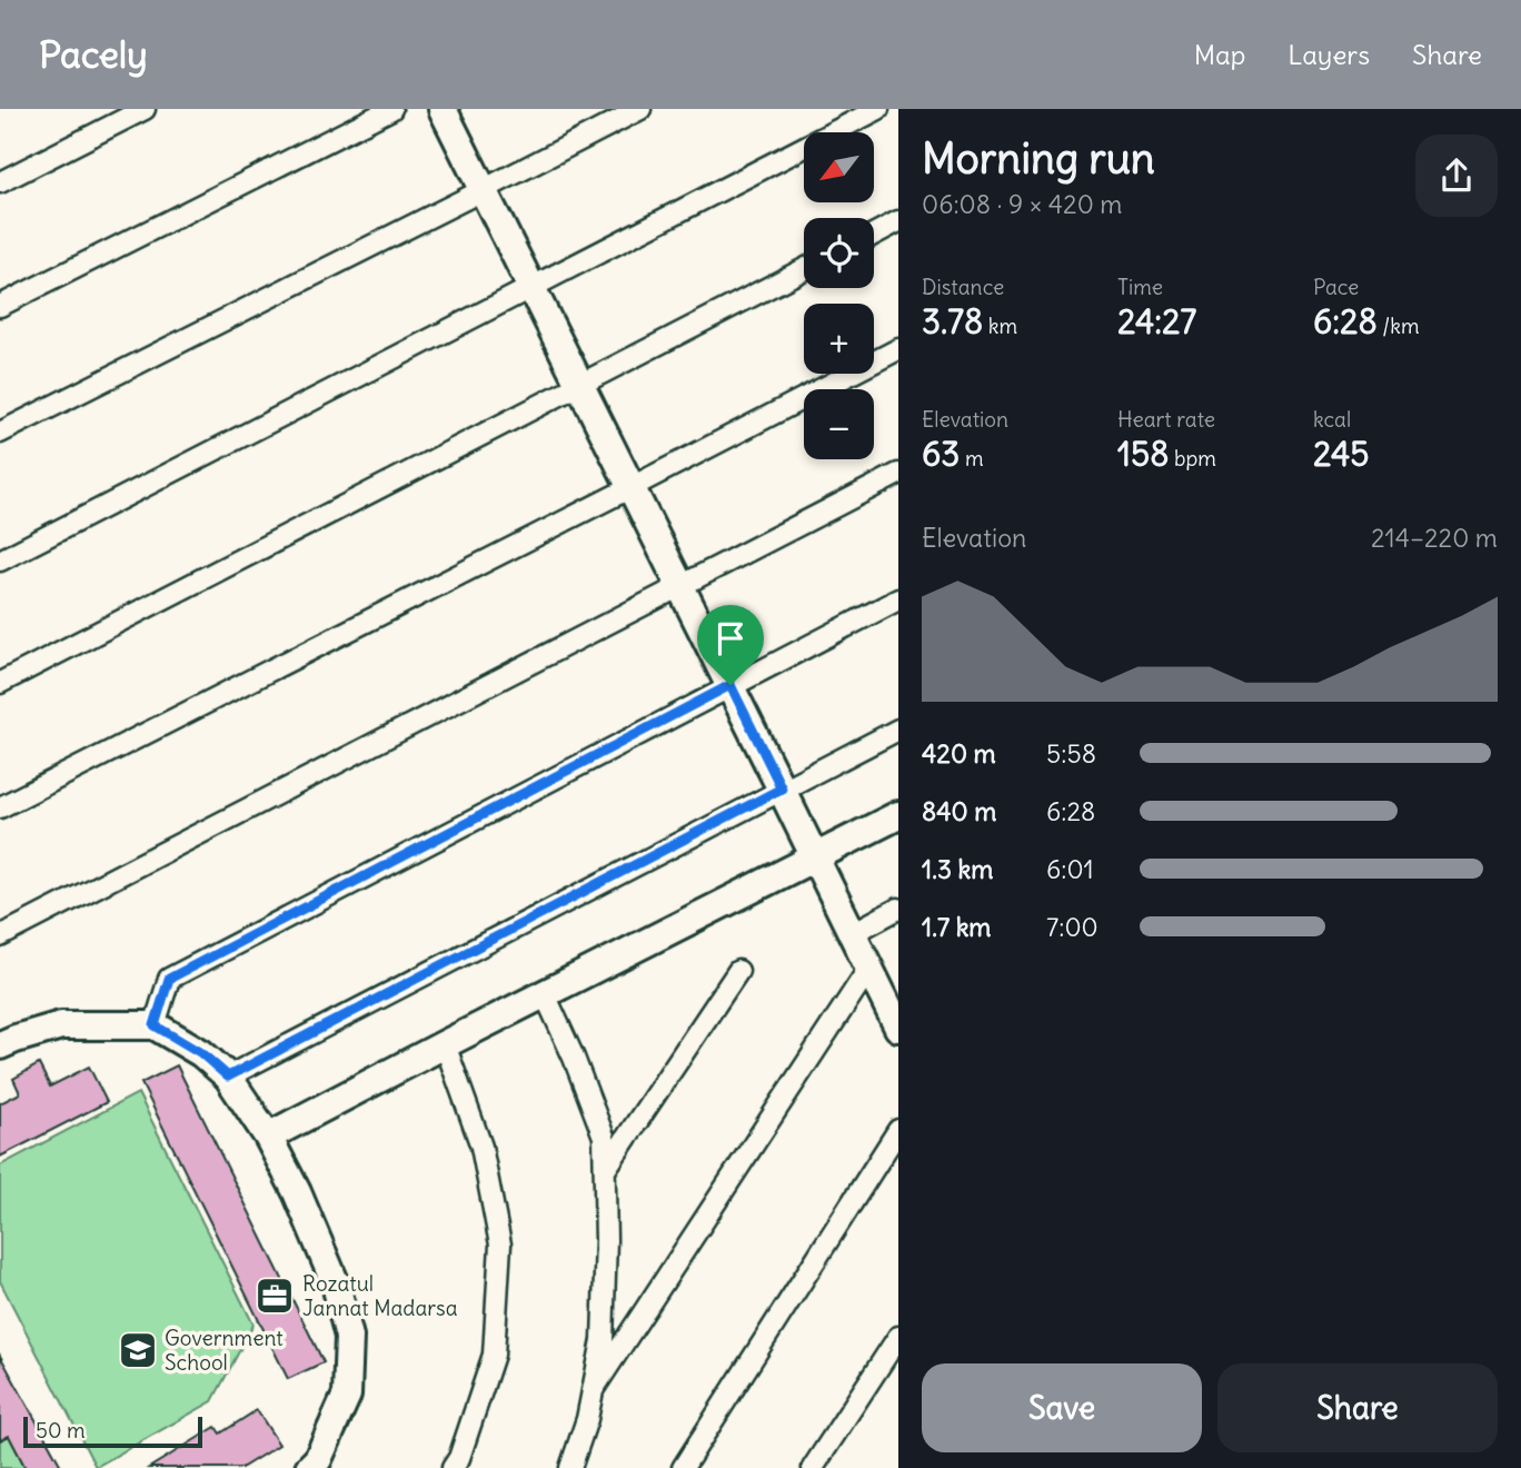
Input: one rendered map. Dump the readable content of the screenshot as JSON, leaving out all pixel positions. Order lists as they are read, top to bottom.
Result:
{
  "places": {
    "office": ["Rozatul Jannat Madarsa"],
    "school or university": ["Government School"]
  },
  "scale_bar": "50 m",
  "north": "bottom left",
  "page": {
    "header": "Pacely",
    "nav": ["Map", "Layers", "Share"],
    "heading": ["Morning run", "06:08 · 9 × 420 m"],
    "map_buttons": ["+", "−"],
    "stats": [
      ["Distance", "3.78 km"],
      ["Time", "24:27"],
      ["Pace", "6:28 /km"],
      ["Elevation", "63 m"],
      ["Heart rate", "158 bpm"],
      ["kcal", "245"]
    ],
    "chart": ["Elevation", "214–220 m"],
    "list": [
      {
        "name": "420 m",
        "note": "5:58"
      },
      {
        "name": "840 m",
        "note": "6:28"
      },
      {
        "name": "1.3 km",
        "note": "6:01"
      },
      {
        "name": "1.7 km",
        "note": "7:00"
      }
    ],
    "buttons": ["Save", "Share"],
    "scale": "50 m"
  }
}
